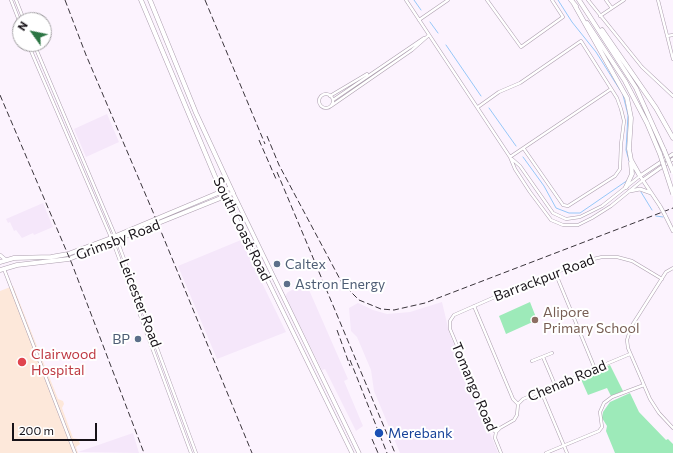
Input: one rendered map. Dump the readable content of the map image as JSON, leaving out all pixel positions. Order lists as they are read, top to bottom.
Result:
{
  "streets": {
    "highway": ["South Coast Road", "Grimsby Road"],
    "street": [
      "Barrackpur Road",
      "Leicester Road",
      "Chenab Road",
      "Tomango Road"
    ]
  },
  "crossings": [
    ["South Coast Road", "Grimsby Road"],
    ["Grimsby Road", "Leicester Road"],
    ["Barrackpur Road", "Tomango Road"],
    ["Chenab Road", "Tomango Road"]
  ],
  "places": [
    "Caltex",
    "Astron Energy",
    "Alipore Primary School",
    "BP",
    "Clairwood Hospital",
    "Merebank"
  ],
  "scale_bar": "200 m",
  "north": "top left"
}
